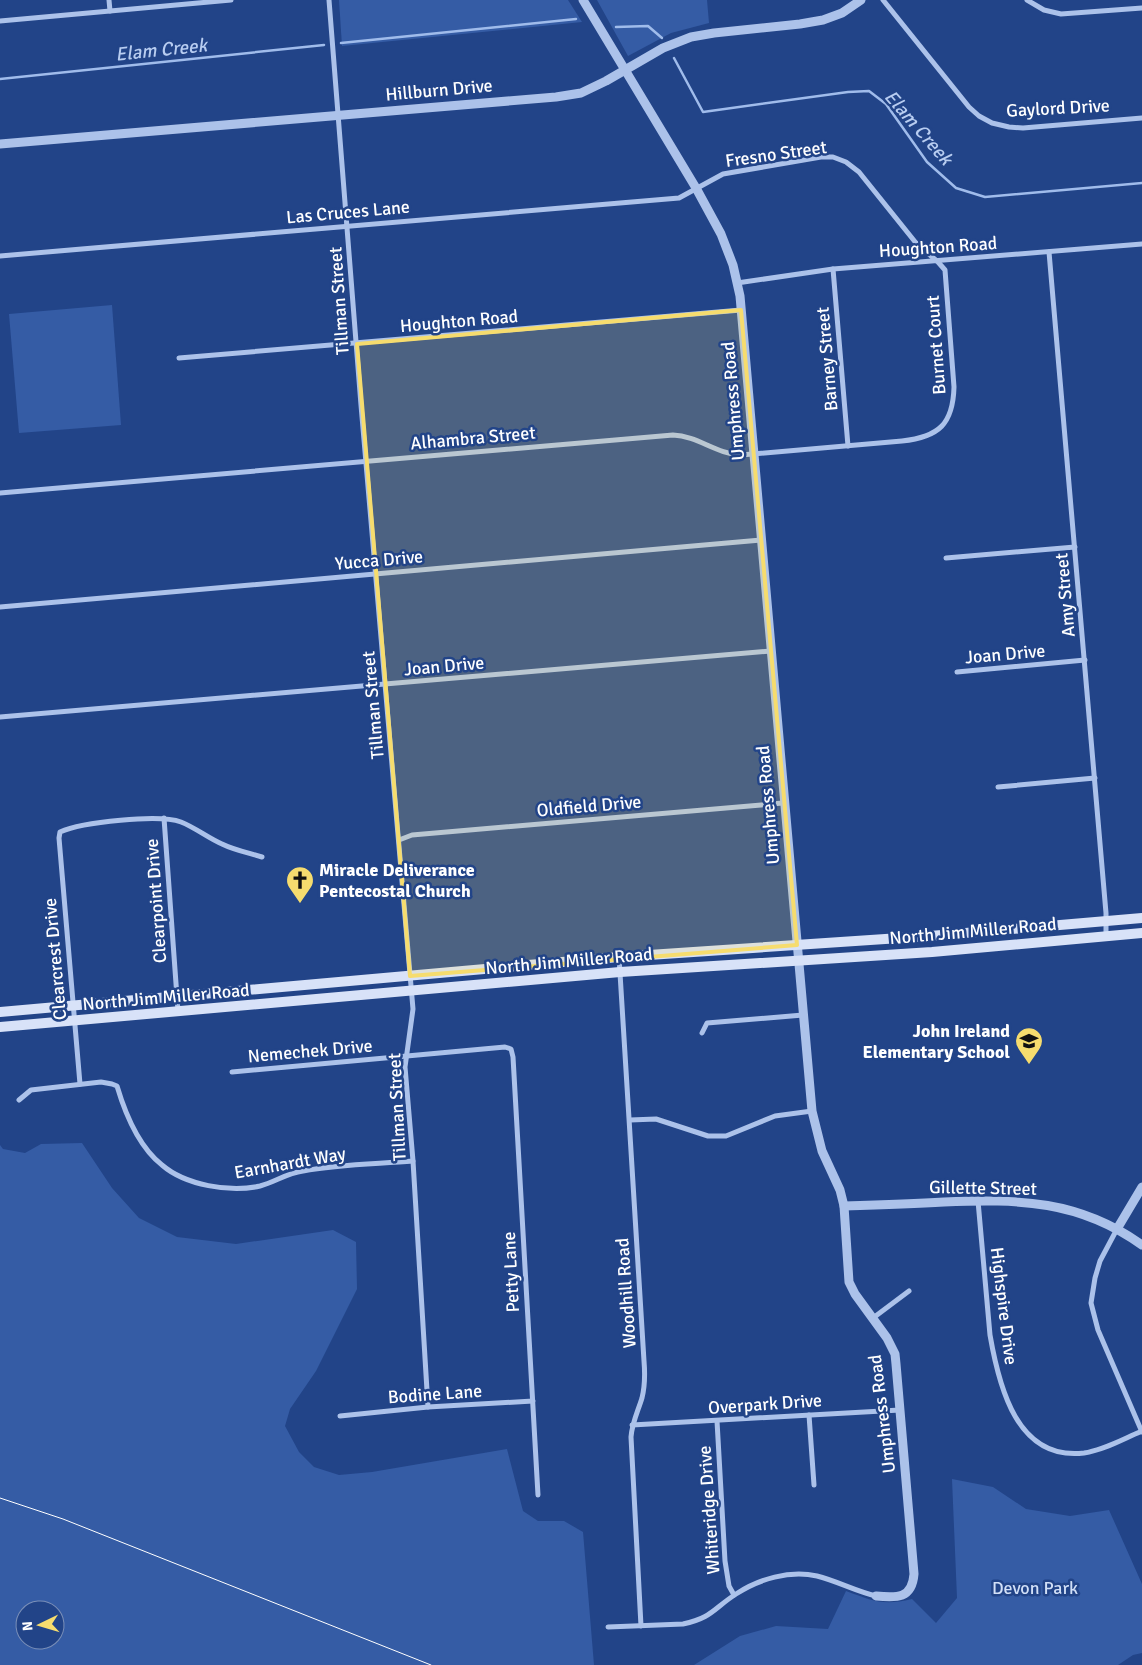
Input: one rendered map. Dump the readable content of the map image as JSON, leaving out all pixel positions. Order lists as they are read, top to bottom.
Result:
{
  "streets": {
    "main road": ["North Jim Miller Road"],
    "street": [
      "Hillburn Drive",
      "Gaylord Drive",
      "Fresno Street",
      "Las Cruces Lane",
      "Houghton Road",
      "Tillman Street",
      "Burnet Court",
      "Barney Street",
      "Umphress Road",
      "Alhambra Street",
      "Yucca Drive",
      "Amy Street",
      "Joan Drive",
      "Oldfield Drive",
      "Clearpoint Drive",
      "Clearcrest Drive",
      "Nemechek Drive",
      "Earnhardt Way",
      "Gillette Street",
      "Petty Lane",
      "Woodhill Road",
      "Highspire Drive",
      "Bodine Lane",
      "Overpark Drive",
      "Whiteridge Drive"
    ]
  },
  "crossings": [
    ["Hillburn Drive", "Tillman Street"],
    ["Hillburn Drive", "Umphress Road"],
    ["Fresno Street", "Las Cruces Lane"],
    ["Fresno Street", "Houghton Road"],
    ["Fresno Street", "Burnet Court"],
    ["Fresno Street", "Umphress Road"],
    ["Las Cruces Lane", "Tillman Street"],
    ["Las Cruces Lane", "Umphress Road"],
    ["Houghton Road", "Tillman Street"],
    ["Houghton Road", "Burnet Court"],
    ["Houghton Road", "Barney Street"],
    ["Houghton Road", "Umphress Road"],
    ["Houghton Road", "Amy Street"],
    ["Tillman Street", "Alhambra Street"],
    ["Tillman Street", "Yucca Drive"],
    ["Tillman Street", "Joan Drive"],
    ["Tillman Street", "Oldfield Drive"],
    ["Tillman Street", "North Jim Miller Road"],
    ["Tillman Street", "Nemechek Drive"],
    ["Tillman Street", "Earnhardt Way"],
    ["Tillman Street", "Bodine Lane"],
    ["Burnet Court", "Alhambra Street"],
    ["Barney Street", "Alhambra Street"],
    ["Umphress Road", "Alhambra Street"],
    ["Umphress Road", "Yucca Drive"],
    ["Umphress Road", "Joan Drive"],
    ["Umphress Road", "Oldfield Drive"],
    ["Umphress Road", "North Jim Miller Road"],
    ["Umphress Road", "Gillette Street"],
    ["Umphress Road", "Overpark Drive"],
    ["Amy Street", "Joan Drive"],
    ["Amy Street", "North Jim Miller Road"],
    ["Clearpoint Drive", "North Jim Miller Road"],
    ["Clearpoint Drive", "Clearcrest Drive"],
    ["North Jim Miller Road", "Clearcrest Drive"],
    ["North Jim Miller Road", "Woodhill Road"],
    ["Clearcrest Drive", "Earnhardt Way"],
    ["Nemechek Drive", "Petty Lane"],
    ["Gillette Street", "Highspire Drive"],
    ["Petty Lane", "Bodine Lane"],
    ["Woodhill Road", "Overpark Drive"],
    ["Overpark Drive", "Whiteridge Drive"]
  ],
  "water": ["Elam Creek"],
  "parks": ["Devon Park"],
  "places": {
    "church": ["Miracle Deliverance Pentecostal Church"],
    "school or university": ["John Ireland Elementary School"]
  },
  "north": "left"
}
